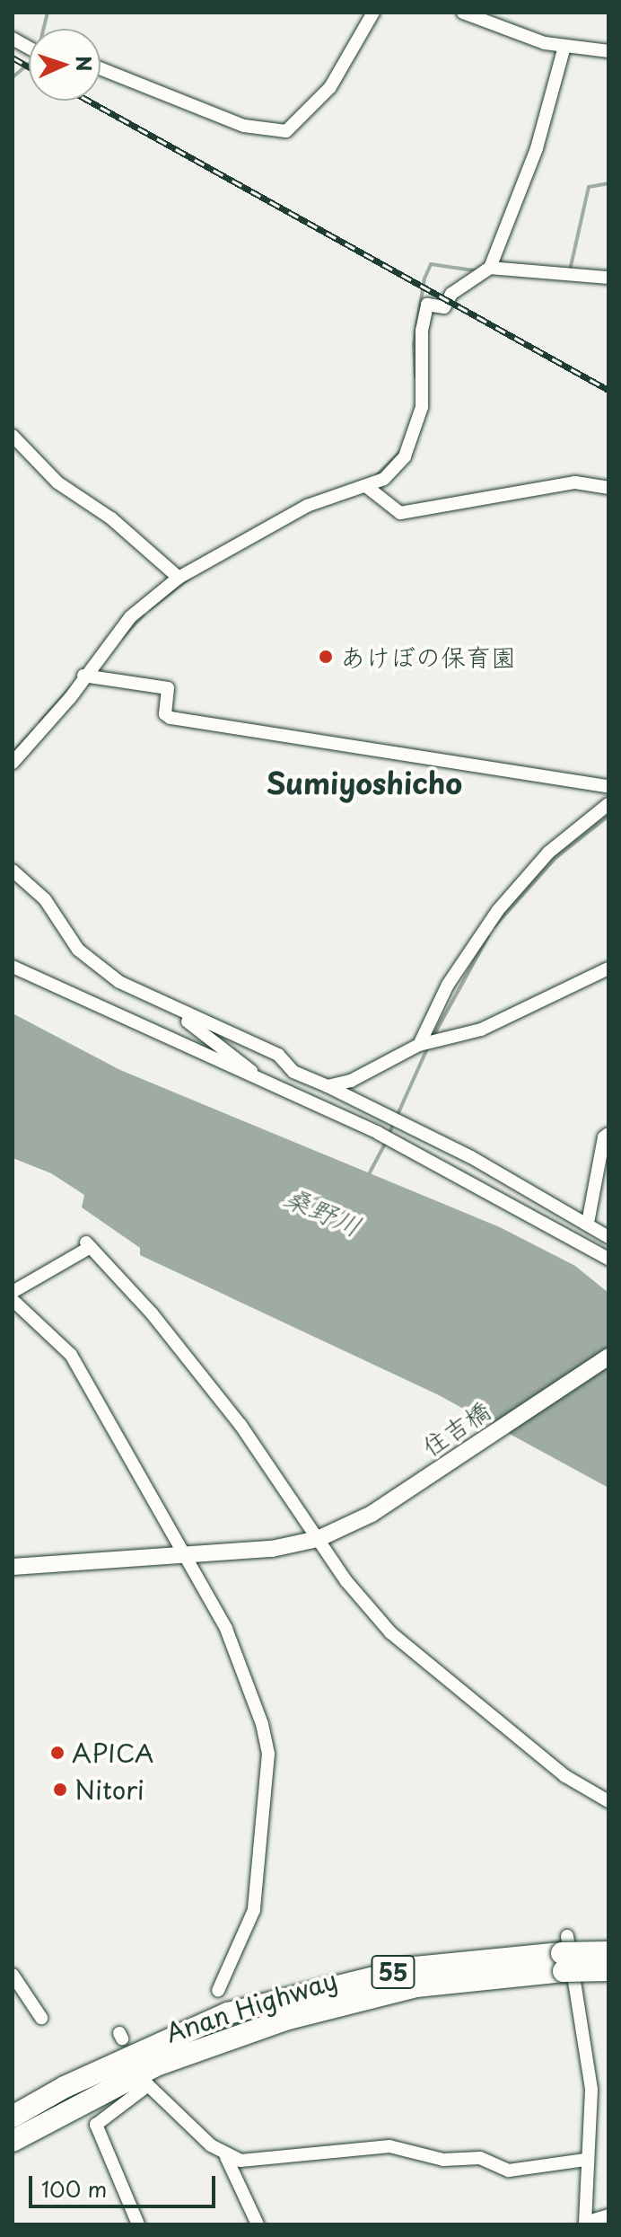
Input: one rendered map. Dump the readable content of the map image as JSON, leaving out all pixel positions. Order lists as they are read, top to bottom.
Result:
{
  "streets": {
    "highway": ["55", "Anan Highway"],
    "street": ["住吉橋"]
  },
  "districts": ["Sumiyoshicho"],
  "water": ["桑野川"],
  "places": ["あけぼの保育園", "APICA", "Nitori"],
  "scale_bar": "100 m",
  "north": "right"
}
